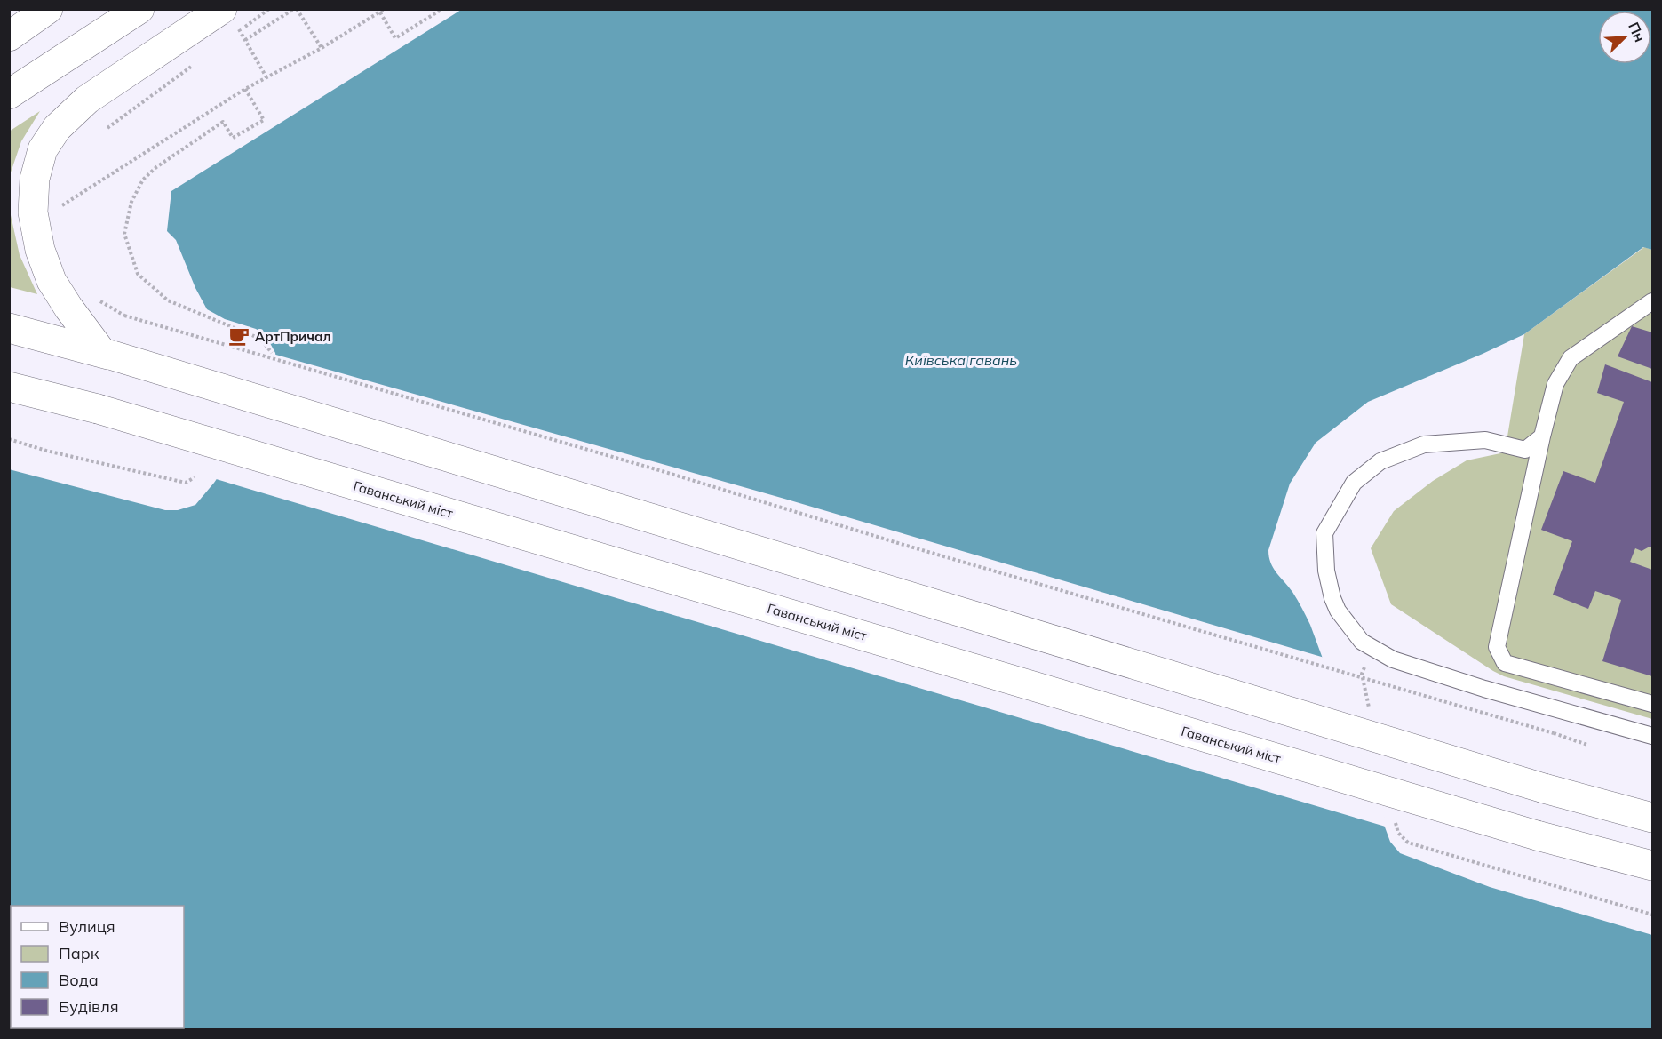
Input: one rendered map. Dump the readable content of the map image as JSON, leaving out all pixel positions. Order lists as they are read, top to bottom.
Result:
{
  "streets": {
    "main road": ["Гаванський міст"]
  },
  "water": ["Київська гавань"],
  "places": {
    "cafe": ["АртПричал"]
  },
  "legend": [
    "Вулиця",
    "Парк",
    "Вода",
    "Будівля"
  ],
  "north": "top right"
}
